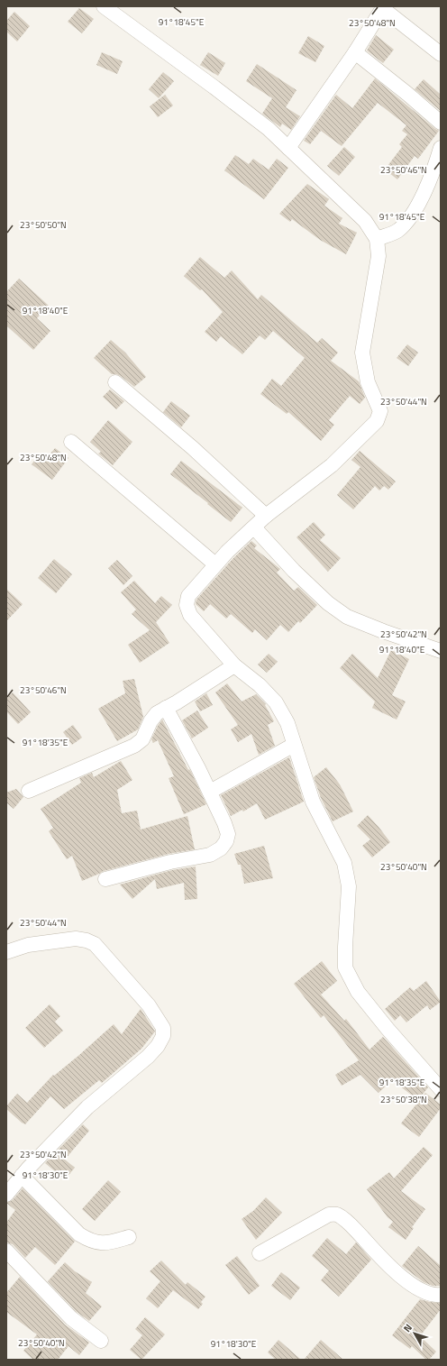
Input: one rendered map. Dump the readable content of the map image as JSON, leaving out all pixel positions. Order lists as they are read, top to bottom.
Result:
{
  "north": "top left",
  "coordinates": [
    "91°18'45\"E",
    "23°50'48\"N",
    "23°50'46\"N",
    "23°50'50\"N",
    "91°18'40\"E",
    "23°50'44\"N",
    "23°50'42\"N",
    "91°18'35\"E",
    "23°50'40\"N",
    "23°50'38\"N",
    "91°18'30\"E"
  ]
}
